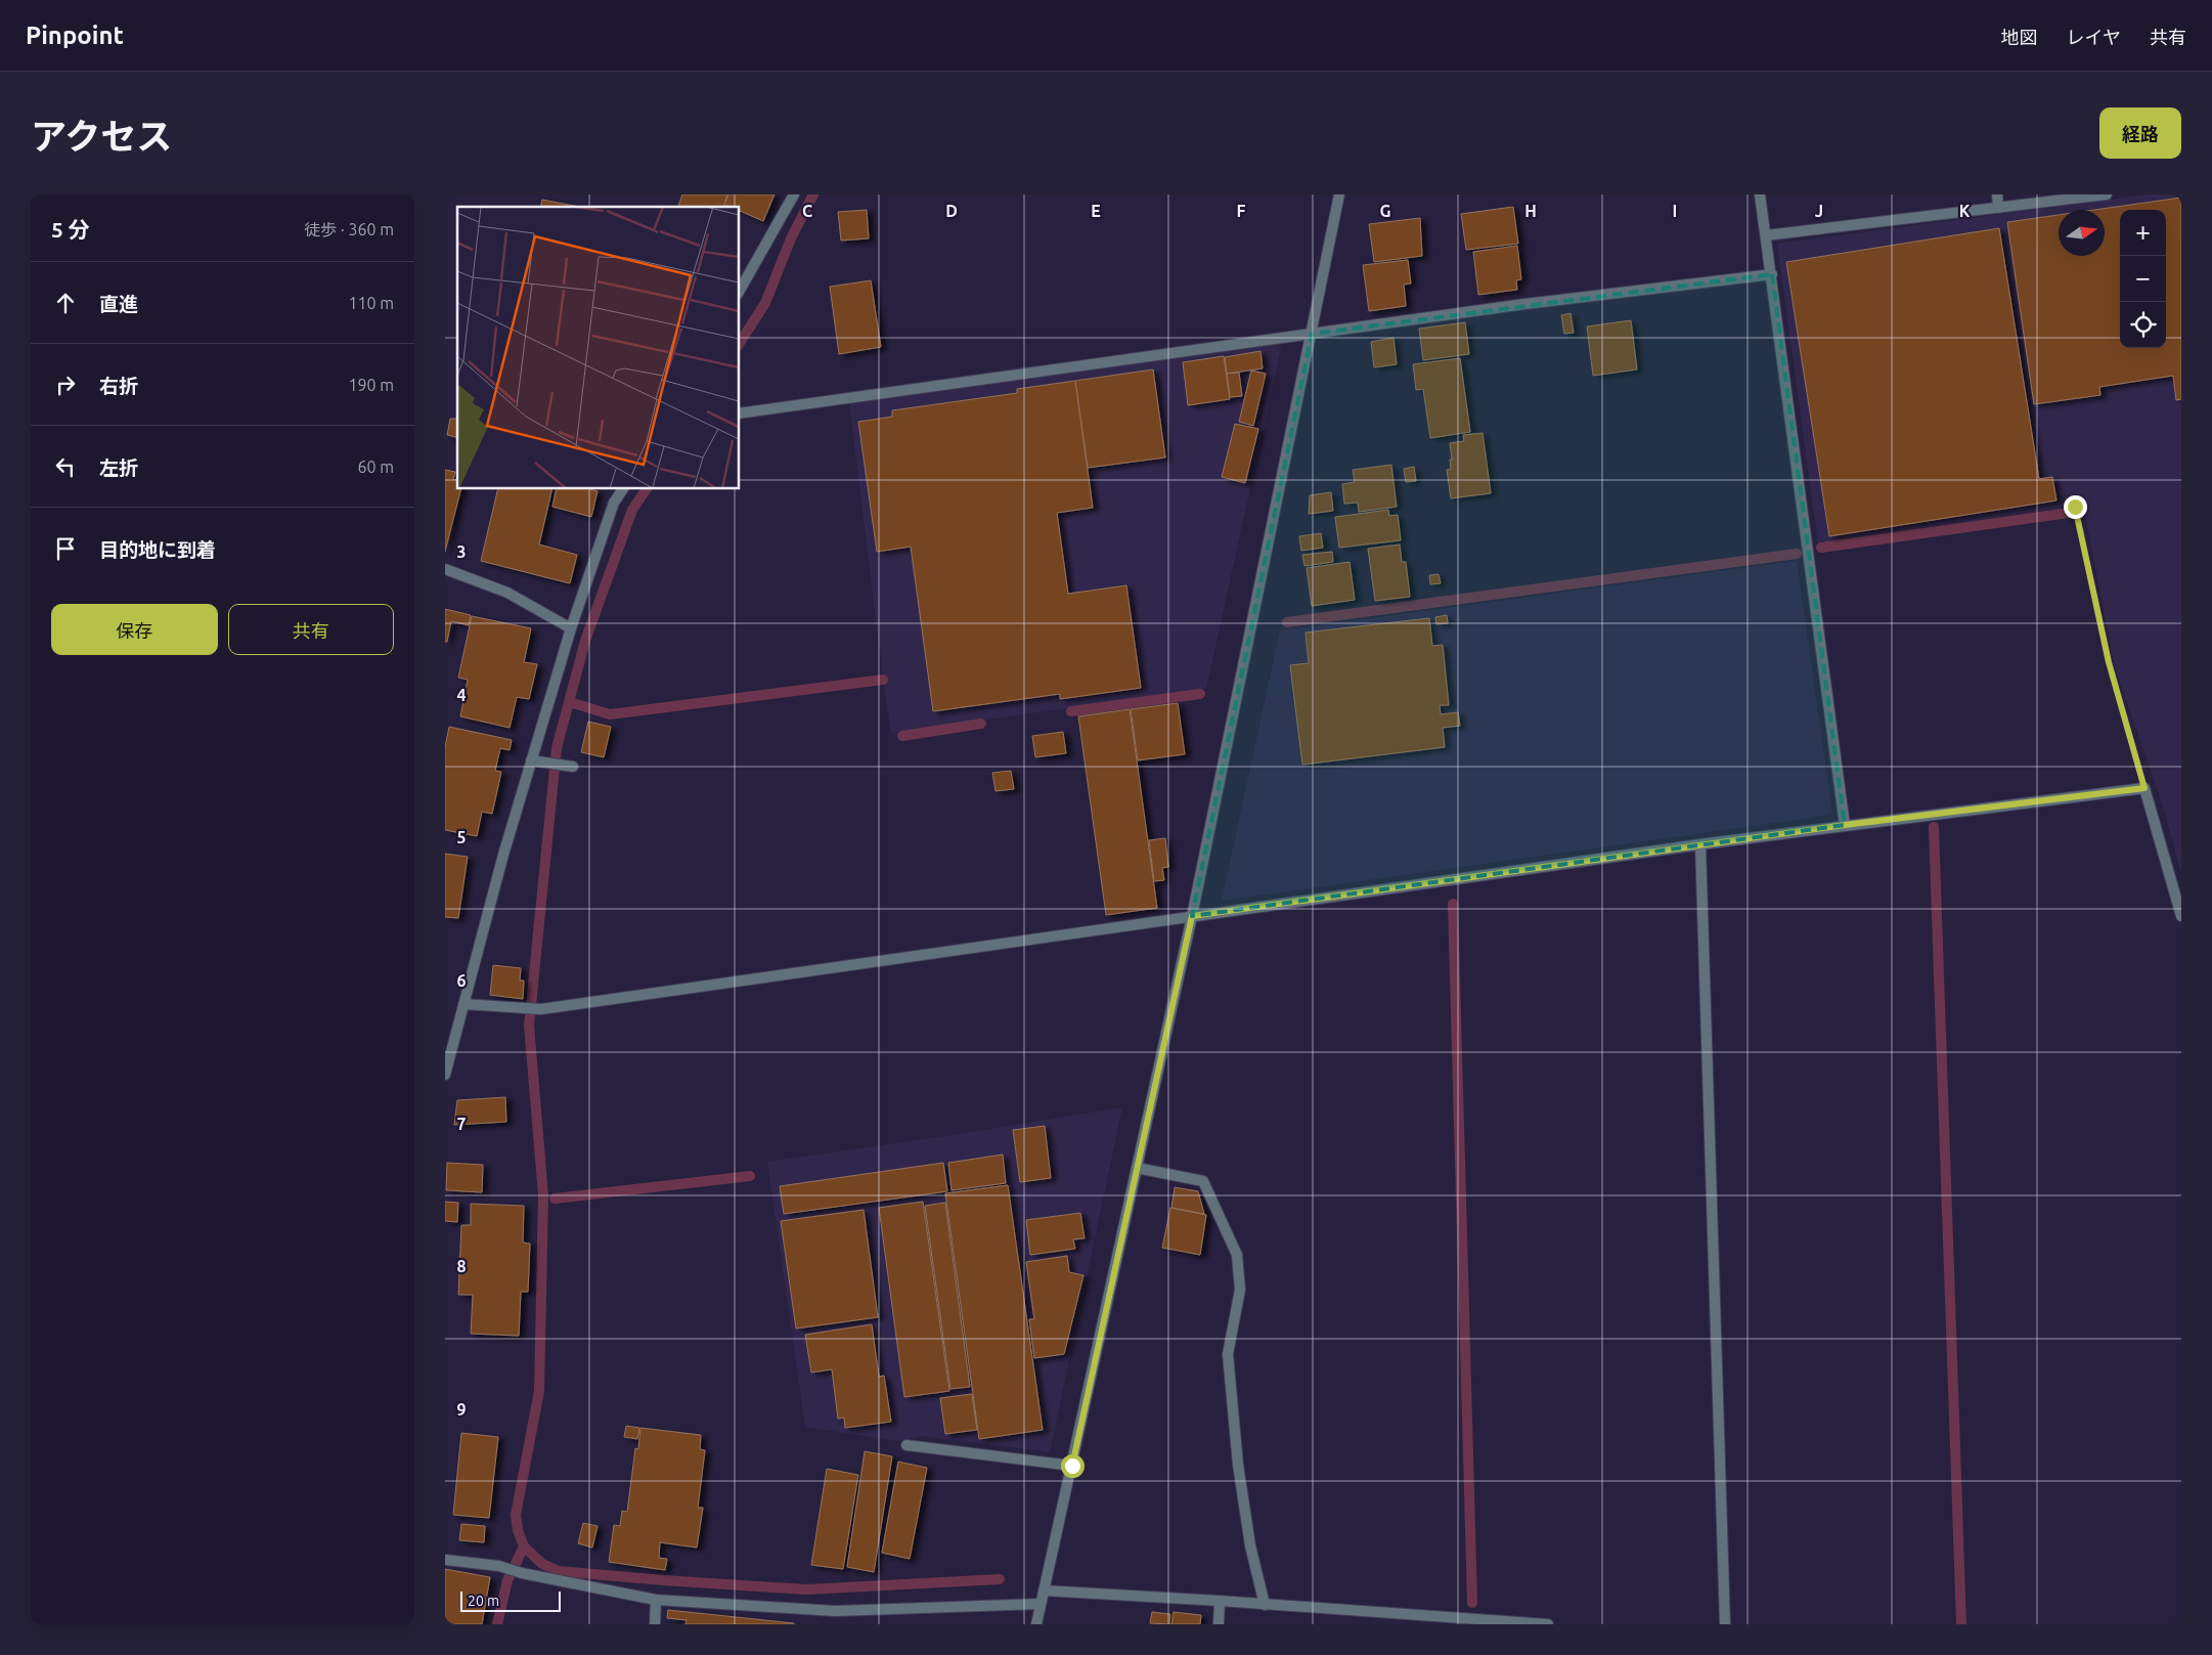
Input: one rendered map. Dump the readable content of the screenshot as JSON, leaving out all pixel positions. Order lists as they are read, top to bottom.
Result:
{
  "scale_bar": "20 m",
  "north": "right",
  "page": {
    "header": "Pinpoint",
    "nav": ["地図", "レイヤ", "共有"],
    "title": "アクセス",
    "buttons": [
      "経路",
      ["保存", "共有"]
    ],
    "heading": ["5 分", "徒歩 · 360 m"],
    "map_buttons": ["+", "−"],
    "list": [
      ["直進", "110 m"],
      ["右折", "190 m"],
      ["左折", "60 m"],
      "目的地に到着"
    ],
    "scale": "20 m"
  },
  "grid": {
    "columns": [
      "C",
      "D",
      "E",
      "F",
      "G",
      "H",
      "I",
      "J",
      "K"
    ],
    "rows": [
      "3",
      "4",
      "5",
      "6",
      "7",
      "8",
      "9"
    ]
  }
}
